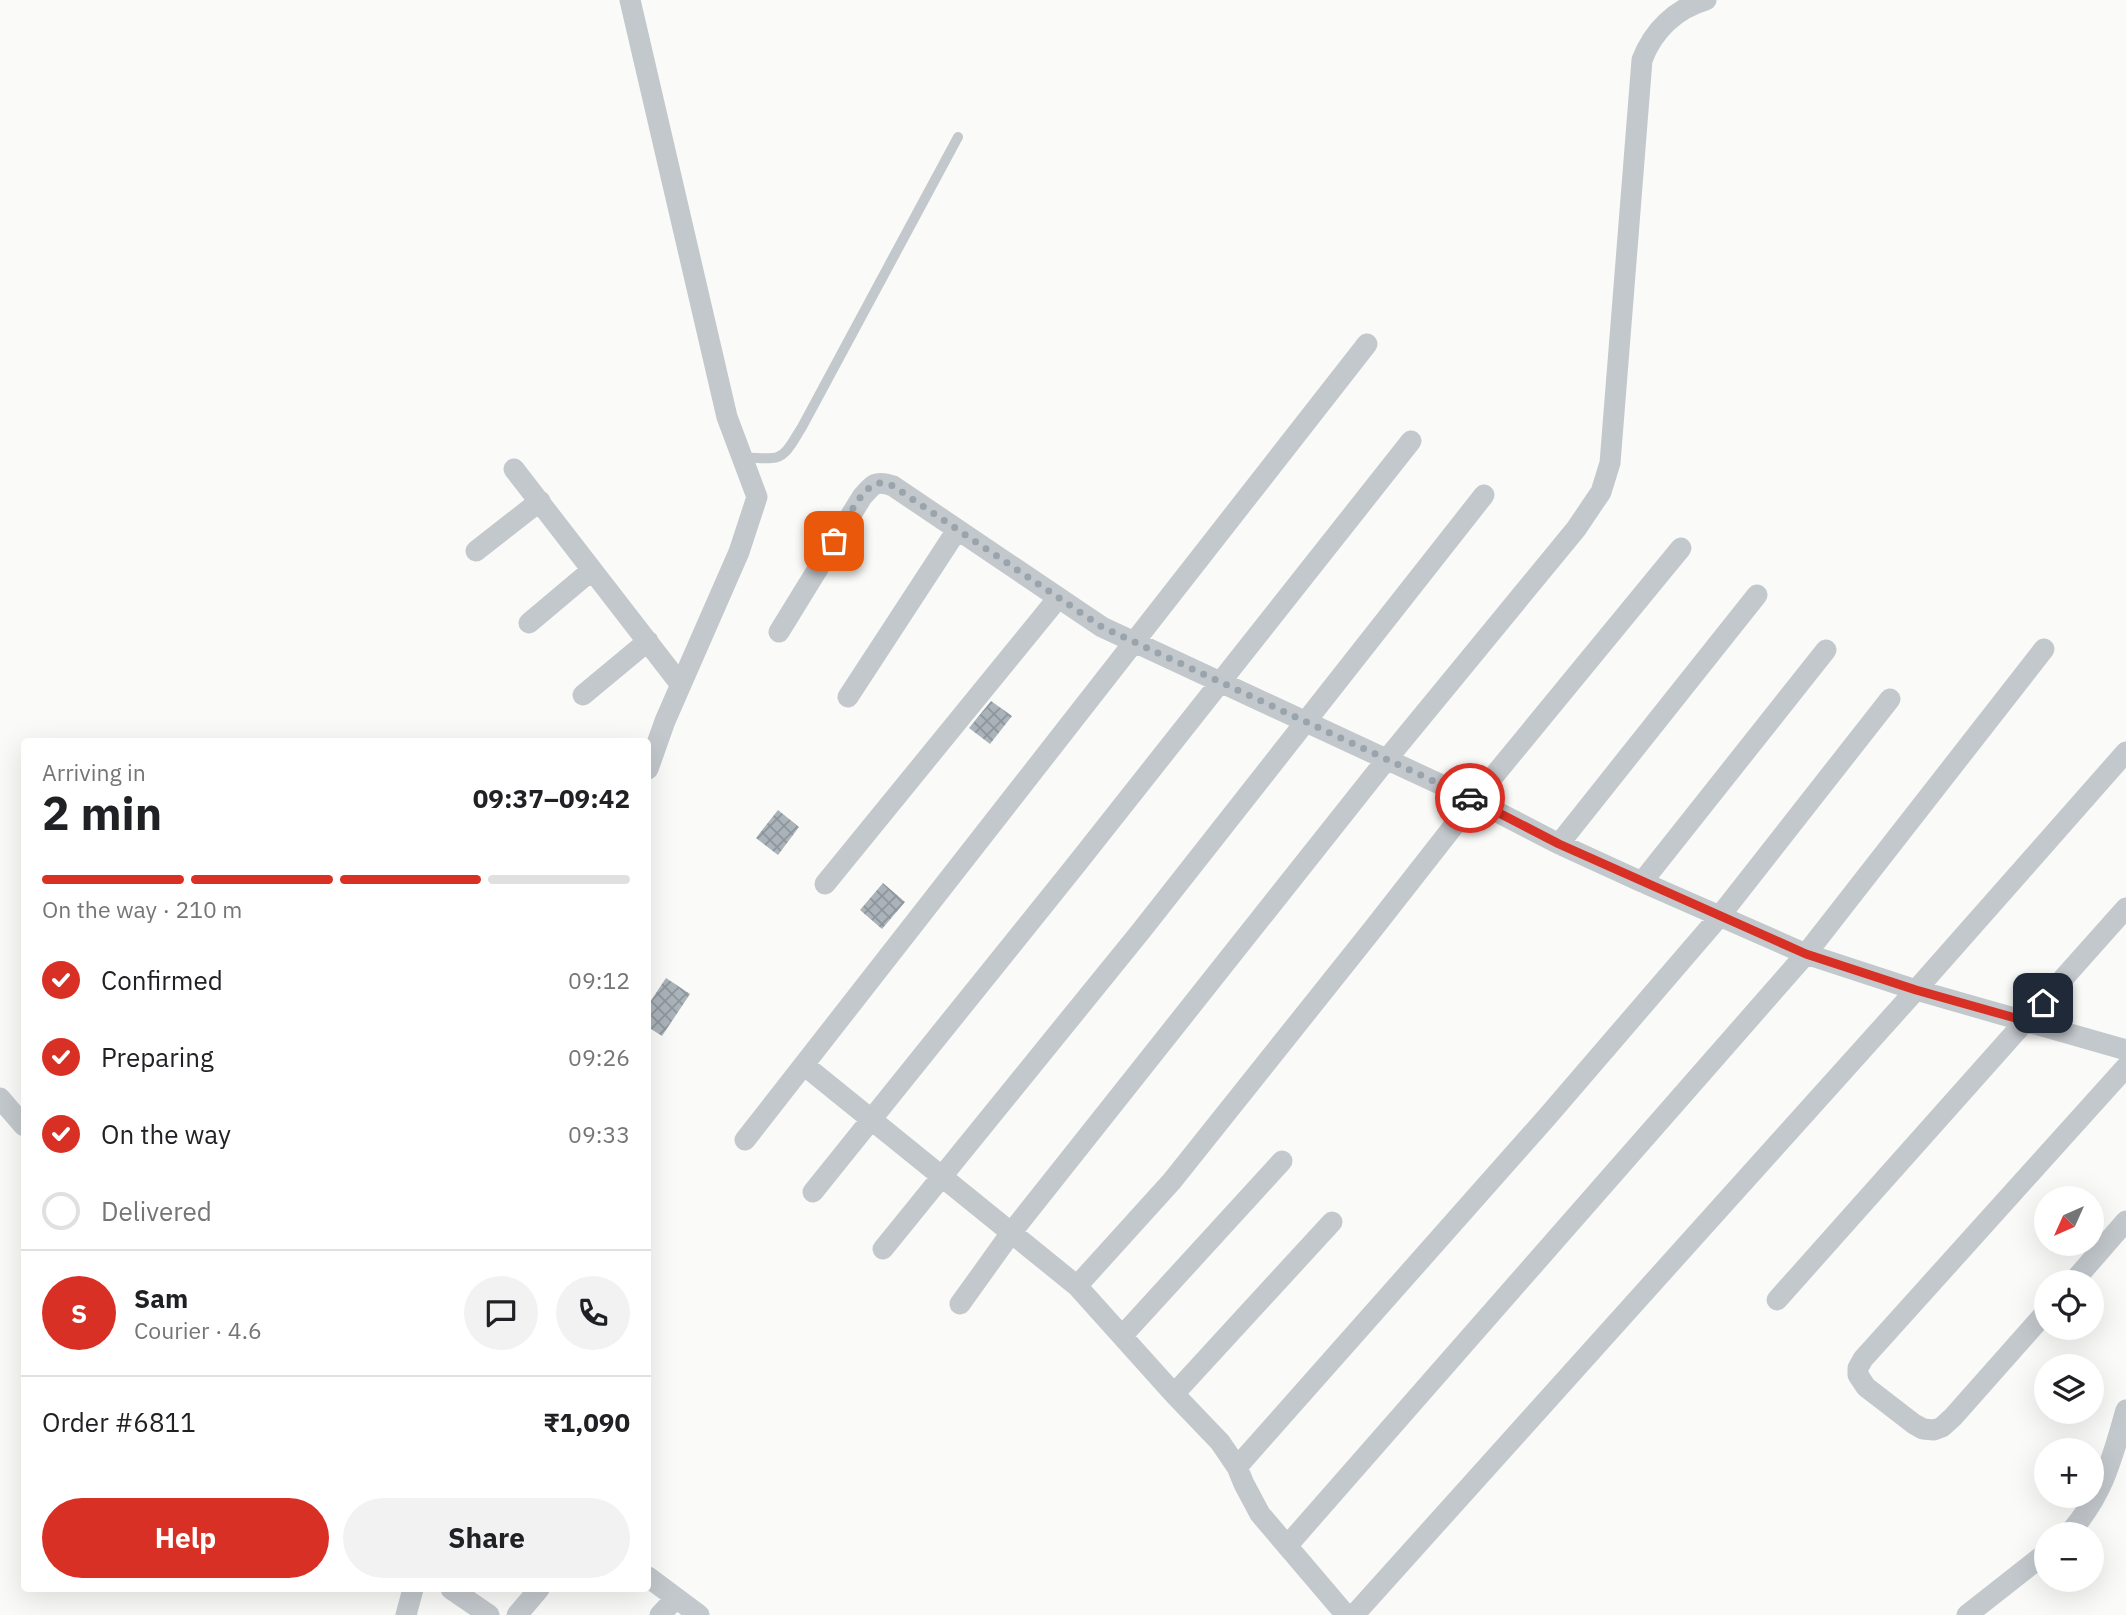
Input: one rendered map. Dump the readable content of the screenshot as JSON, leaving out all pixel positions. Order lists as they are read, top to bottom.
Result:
{
  "north": "bottom left",
  "page": {
    "heading": ["2 min", "Arriving in", "09:37–09:42"],
    "panel": [
      "Sam",
      "Courier · 4.6",
      "Order #6811",
      "₹1,090"
    ],
    "bar": "On the way · 210 m",
    "list": [
      ["Confirmed", "09:12"],
      ["Preparing", "09:26"],
      ["On the way", "09:33"],
      "Delivered"
    ],
    "map_buttons": ["+", "−"],
    "round": "S",
    "buttons": ["Help", "Share"]
  }
}
